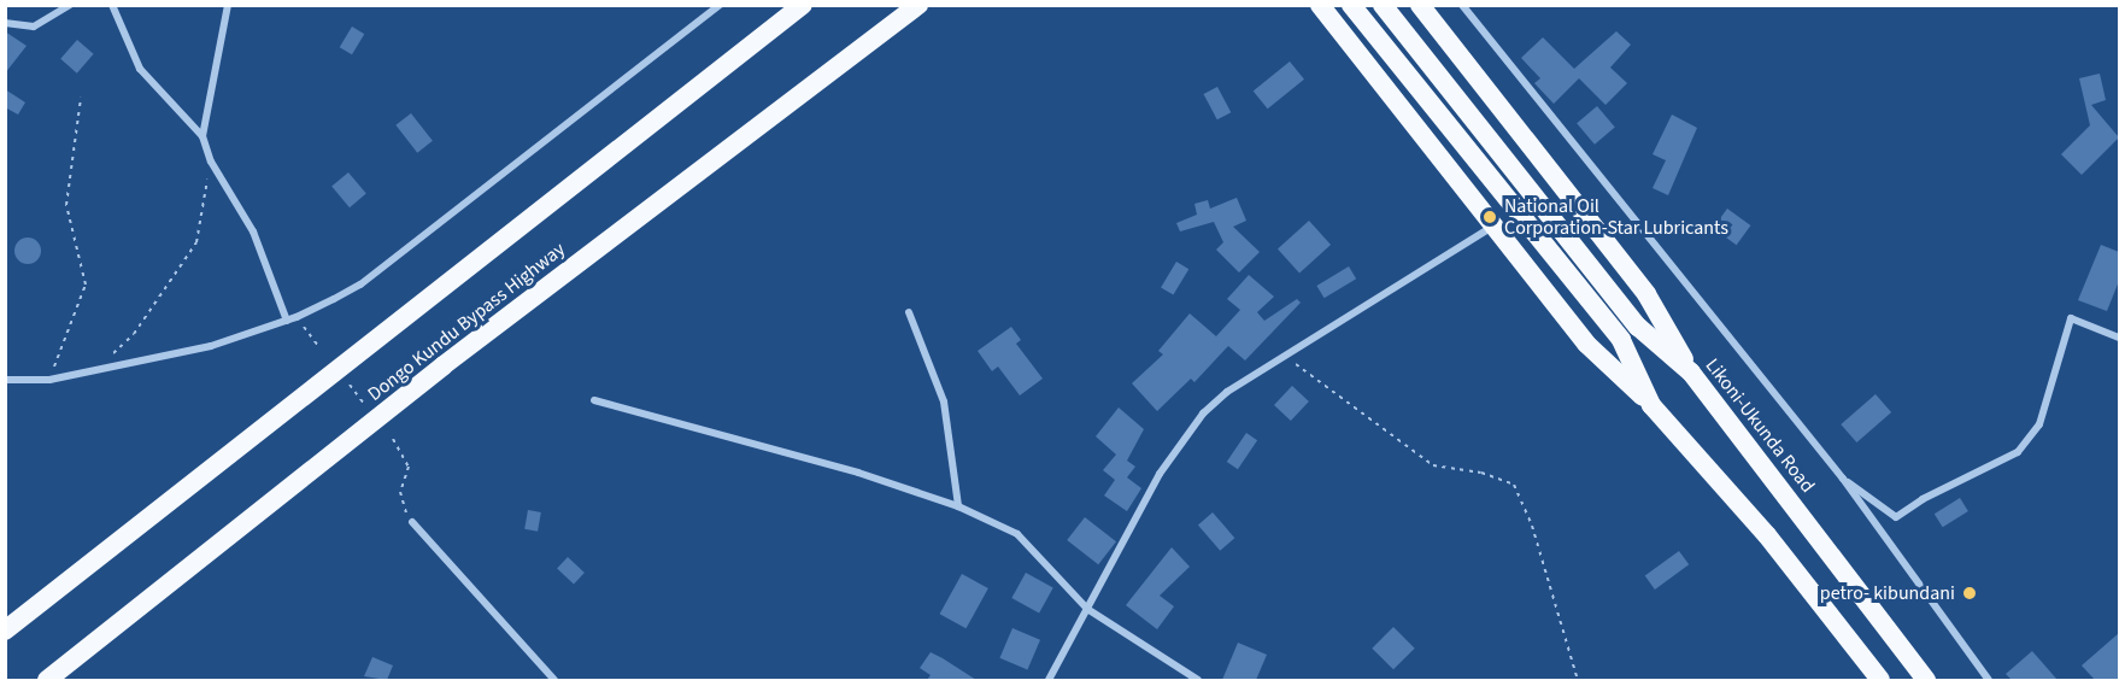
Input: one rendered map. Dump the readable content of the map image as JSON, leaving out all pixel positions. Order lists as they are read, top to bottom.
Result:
{
  "streets": {
    "highway": ["Dongo Kundu Bypass Highway", "Likoni-Ukunda Road"]
  },
  "places": ["National Oil Corporation-Star Lubricants", "petro- kibundani"]
}
